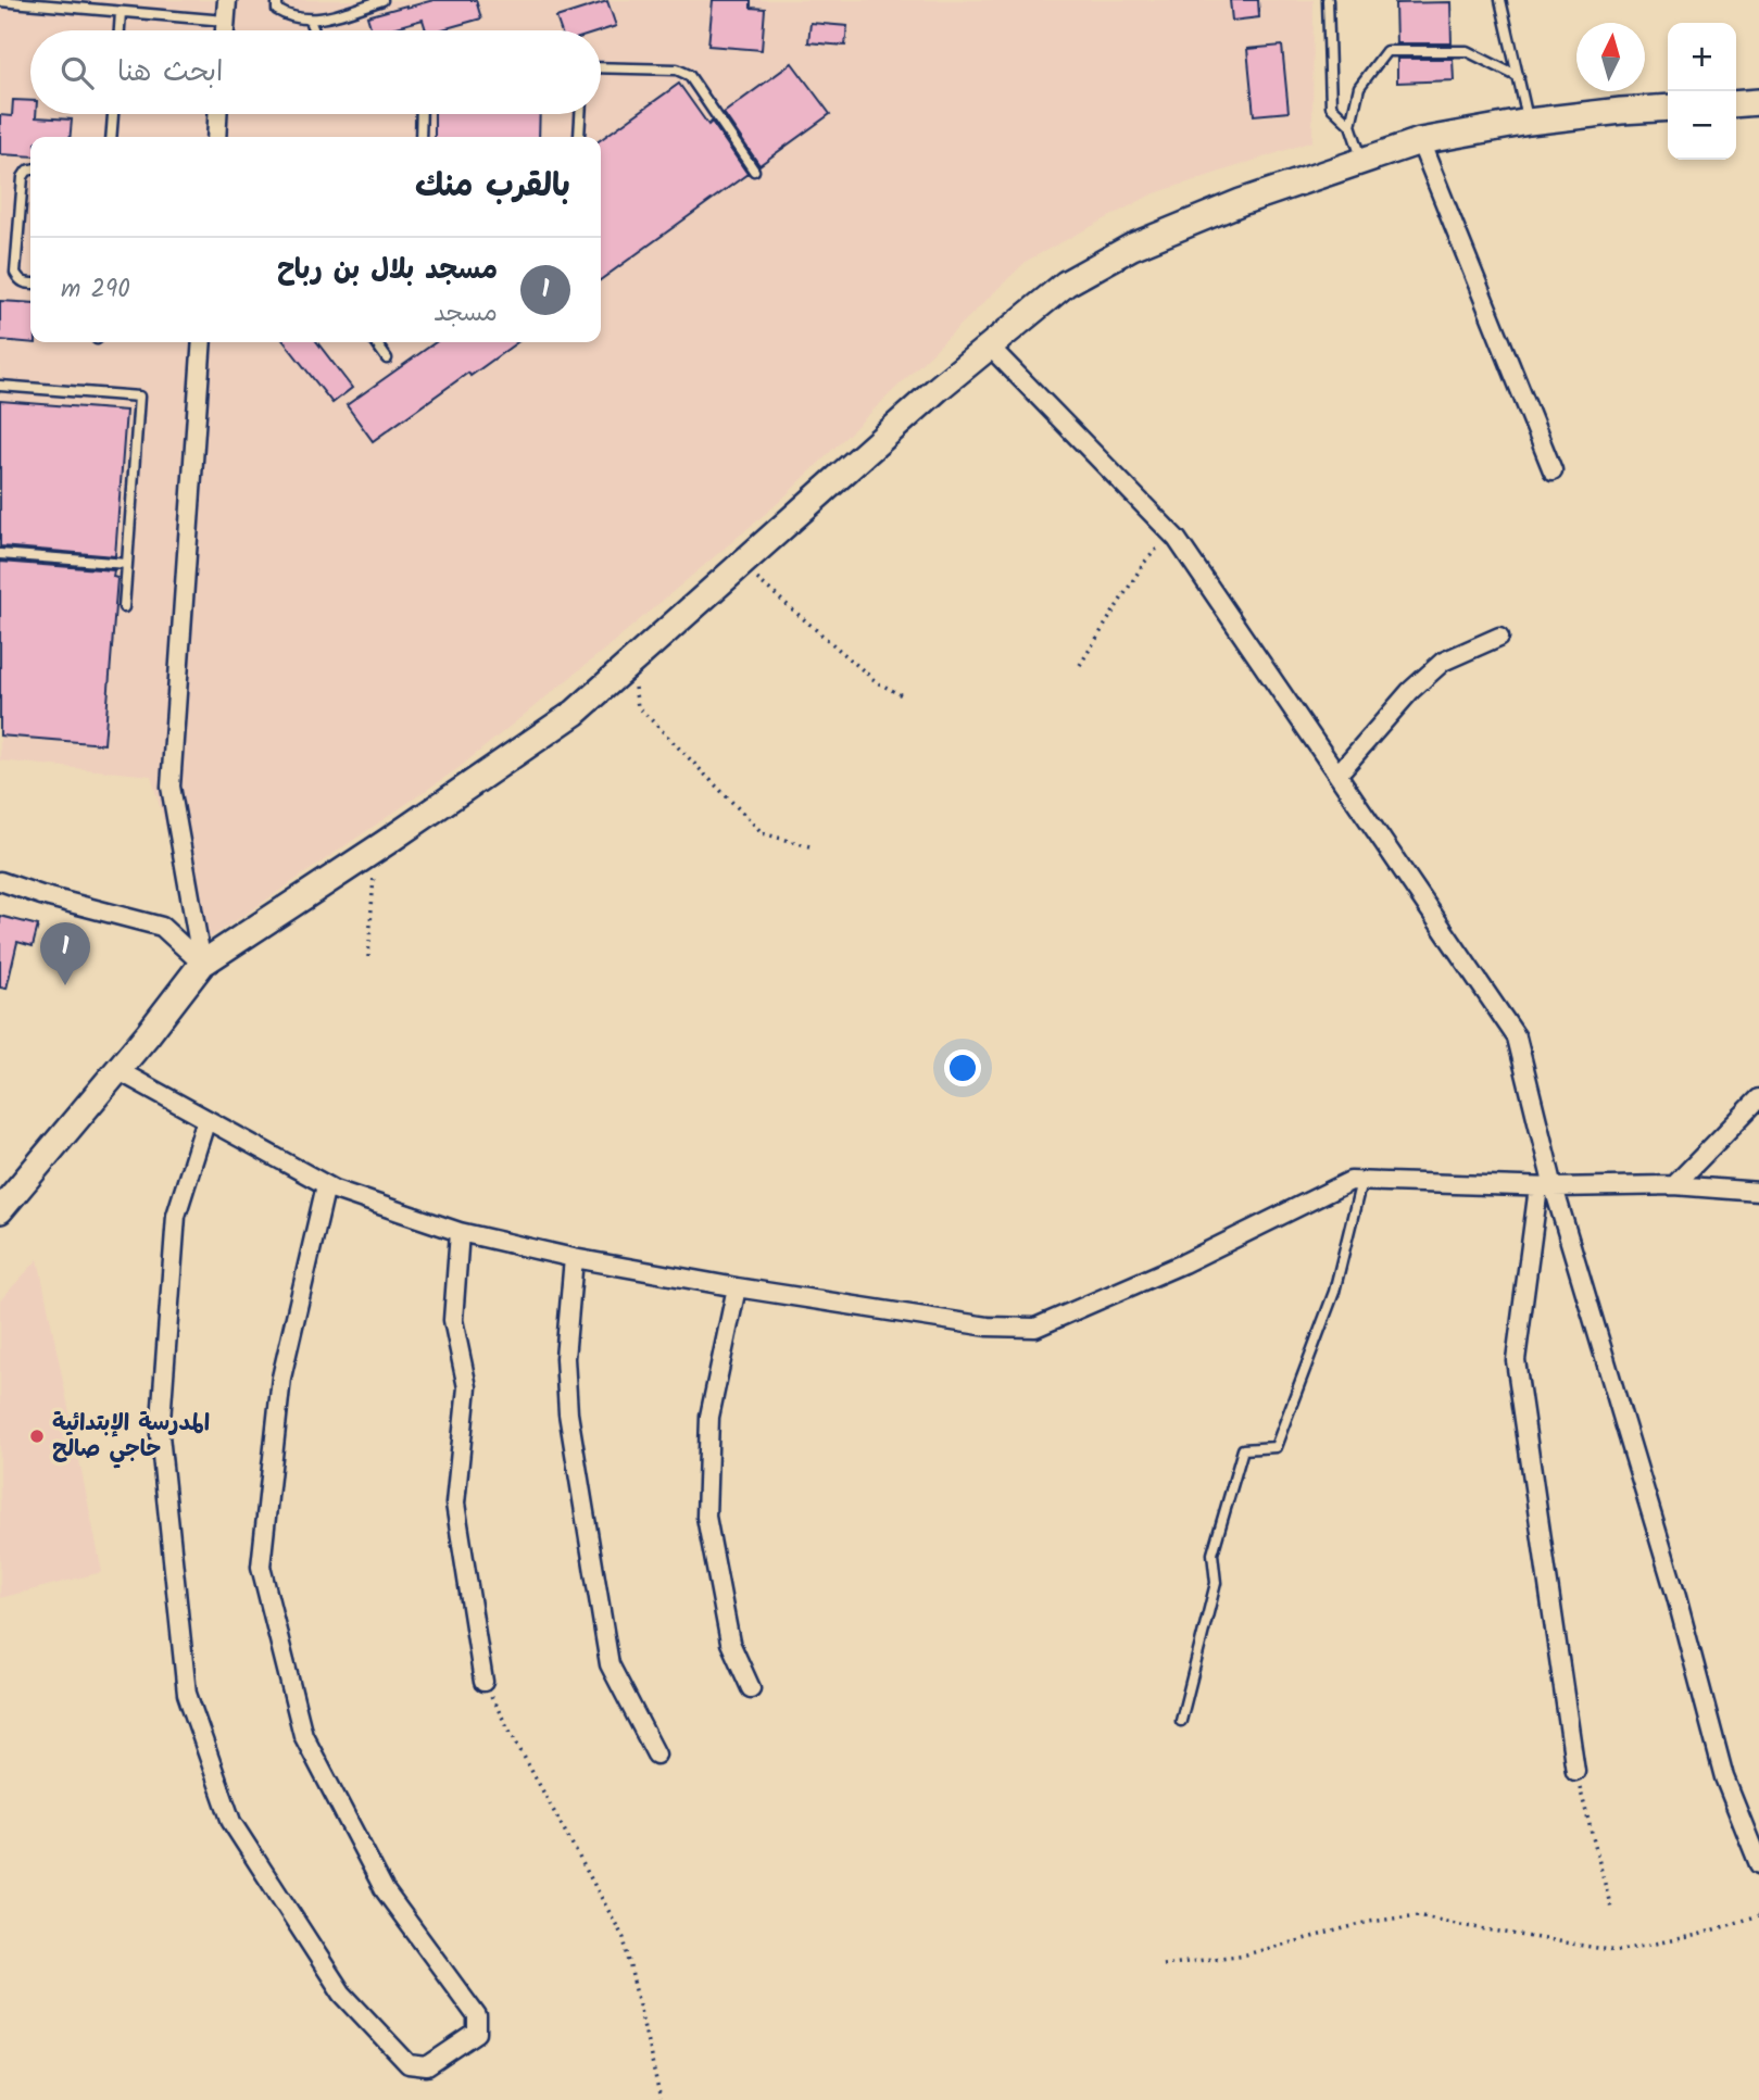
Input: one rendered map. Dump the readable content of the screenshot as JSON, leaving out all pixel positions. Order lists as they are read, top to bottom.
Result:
{
  "places": ["المدرسة الإبتدائية حاجي صالح"],
  "north": "top",
  "page": {
    "map_buttons": ["+", "−"],
    "search": "ابحث هنا",
    "heading": "بالقرب منك",
    "list": [
      {
        "mark": "1",
        "name": "مسجد بلال بن رباح",
        "note": "مسجد",
        "value": "290 m"
      }
    ],
    "pins": "1"
  }
}
